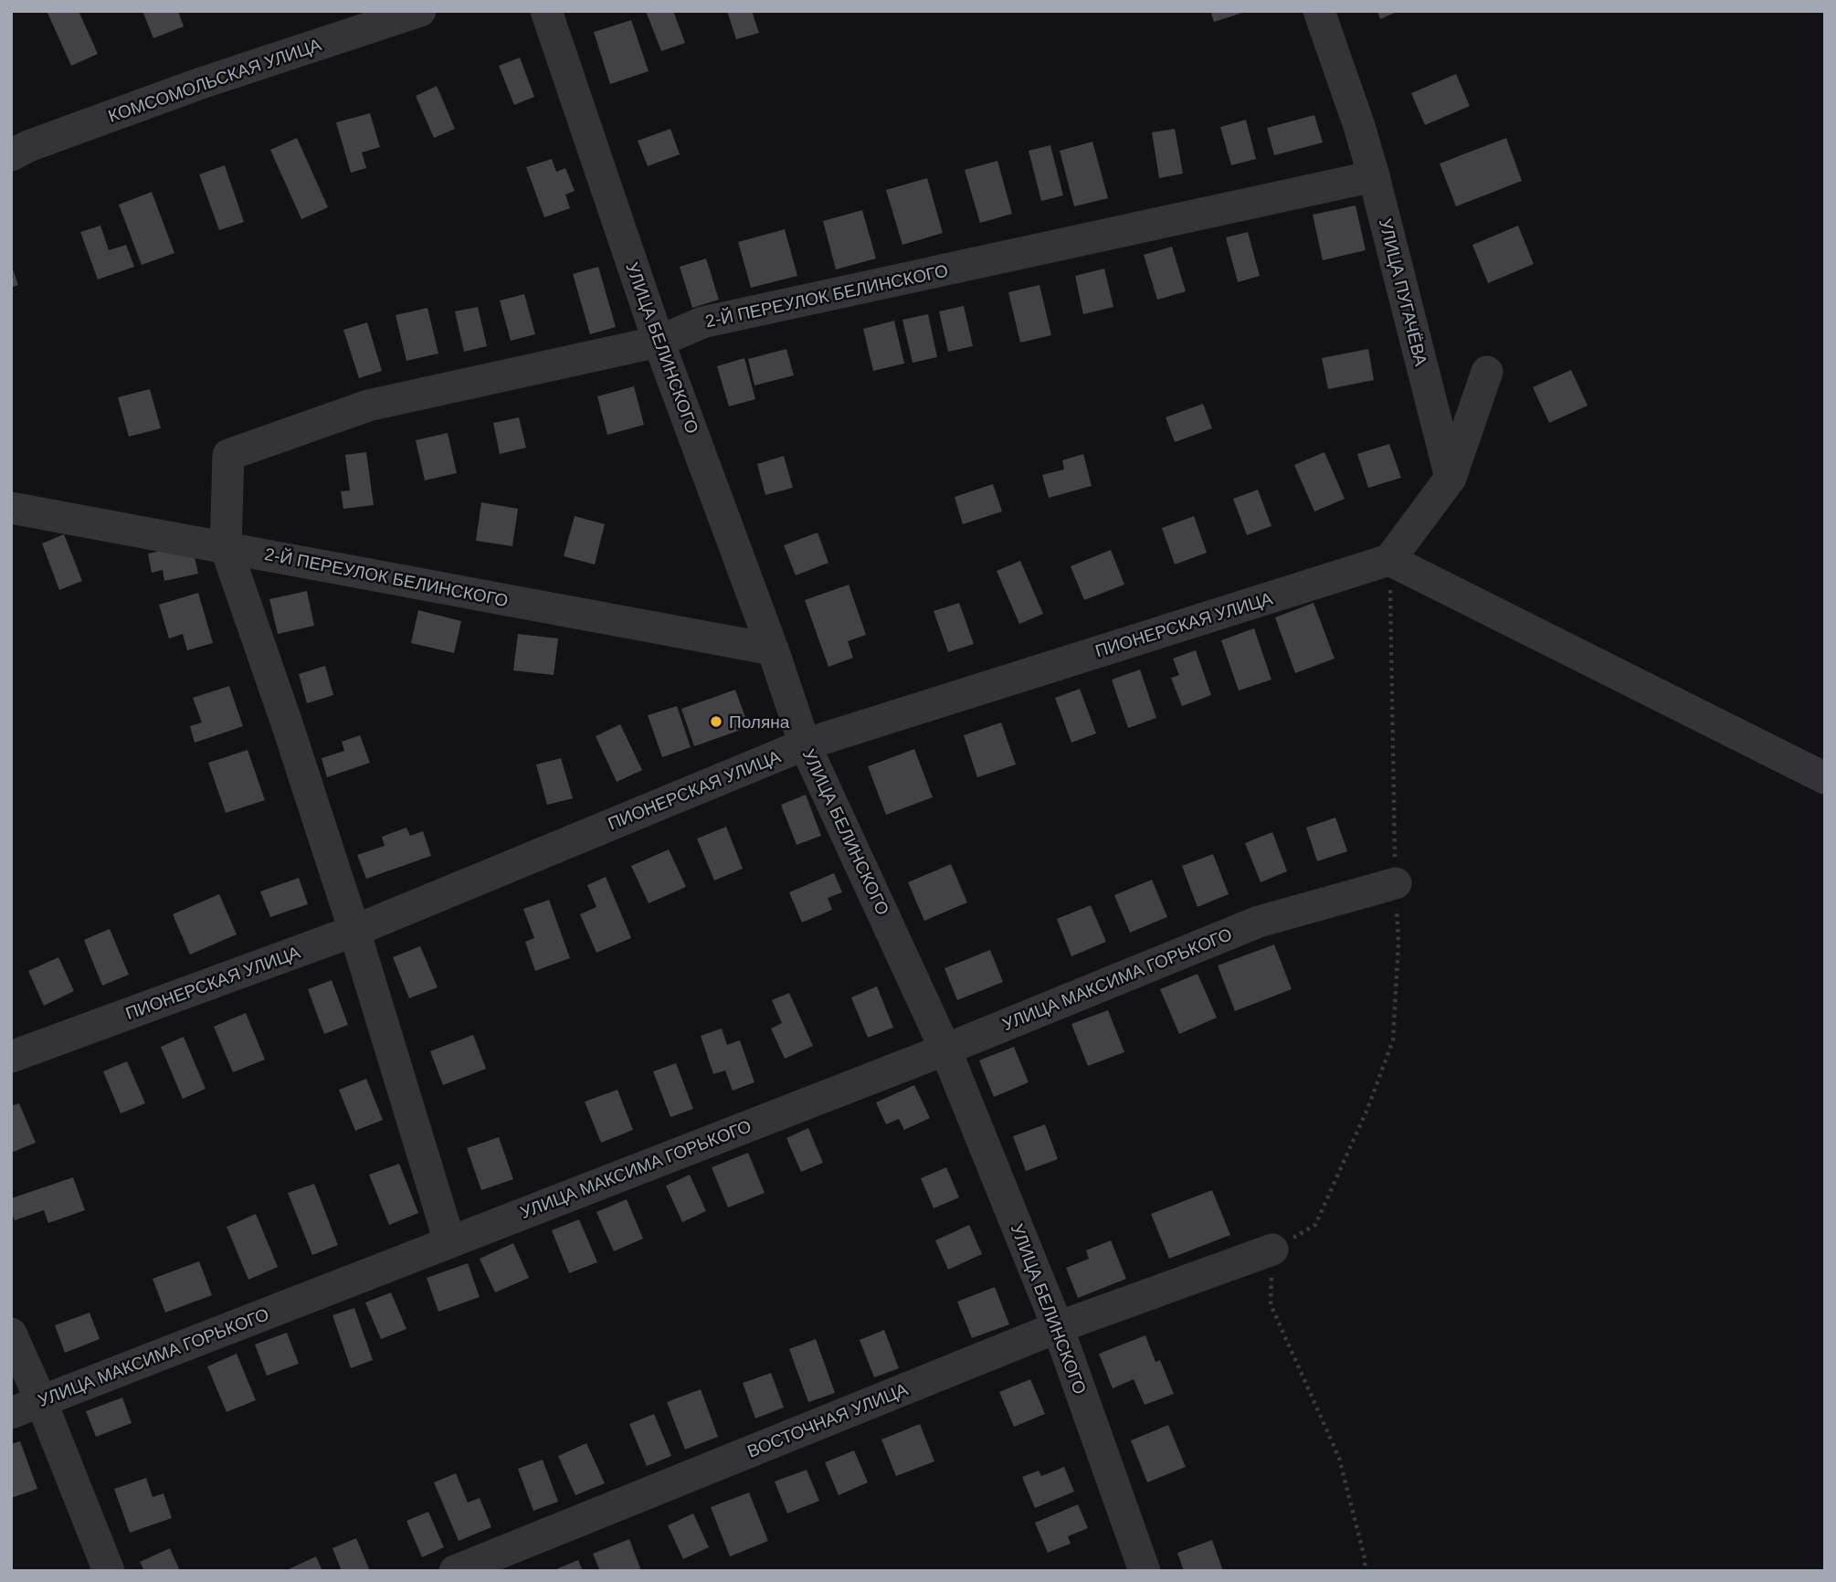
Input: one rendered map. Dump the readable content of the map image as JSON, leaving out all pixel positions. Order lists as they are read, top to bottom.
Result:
{
  "streets": {
    "street": [
      "КОМСОМОЛЬСКАЯ УЛИЦА",
      "УЛИЦА ПУГАЧЁВА",
      "2-Й ПЕРЕУЛОК БЕЛИНСКОГО",
      "УЛИЦА БЕЛИНСКОГО",
      "ПИОНЕРСКАЯ УЛИЦА",
      "УЛИЦА МАКСИМА ГОРЬКОГО",
      "ВОСТОЧНАЯ УЛИЦА"
    ]
  },
  "crossings": [
    ["УЛИЦА ПУГАЧЁВА", "2-Й ПЕРЕУЛОК БЕЛИНСКОГО"],
    ["2-Й ПЕРЕУЛОК БЕЛИНСКОГО", "УЛИЦА БЕЛИНСКОГО"],
    ["2-Й ПЕРЕУЛОК БЕЛИНСКОГО", "ПИОНЕРСКАЯ УЛИЦА"],
    ["2-Й ПЕРЕУЛОК БЕЛИНСКОГО", "УЛИЦА МАКСИМА ГОРЬКОГО"],
    ["УЛИЦА БЕЛИНСКОГО", "ПИОНЕРСКАЯ УЛИЦА"],
    ["УЛИЦА БЕЛИНСКОГО", "УЛИЦА МАКСИМА ГОРЬКОГО"],
    ["УЛИЦА БЕЛИНСКОГО", "ВОСТОЧНАЯ УЛИЦА"]
  ],
  "places": ["Поляна"]
}
